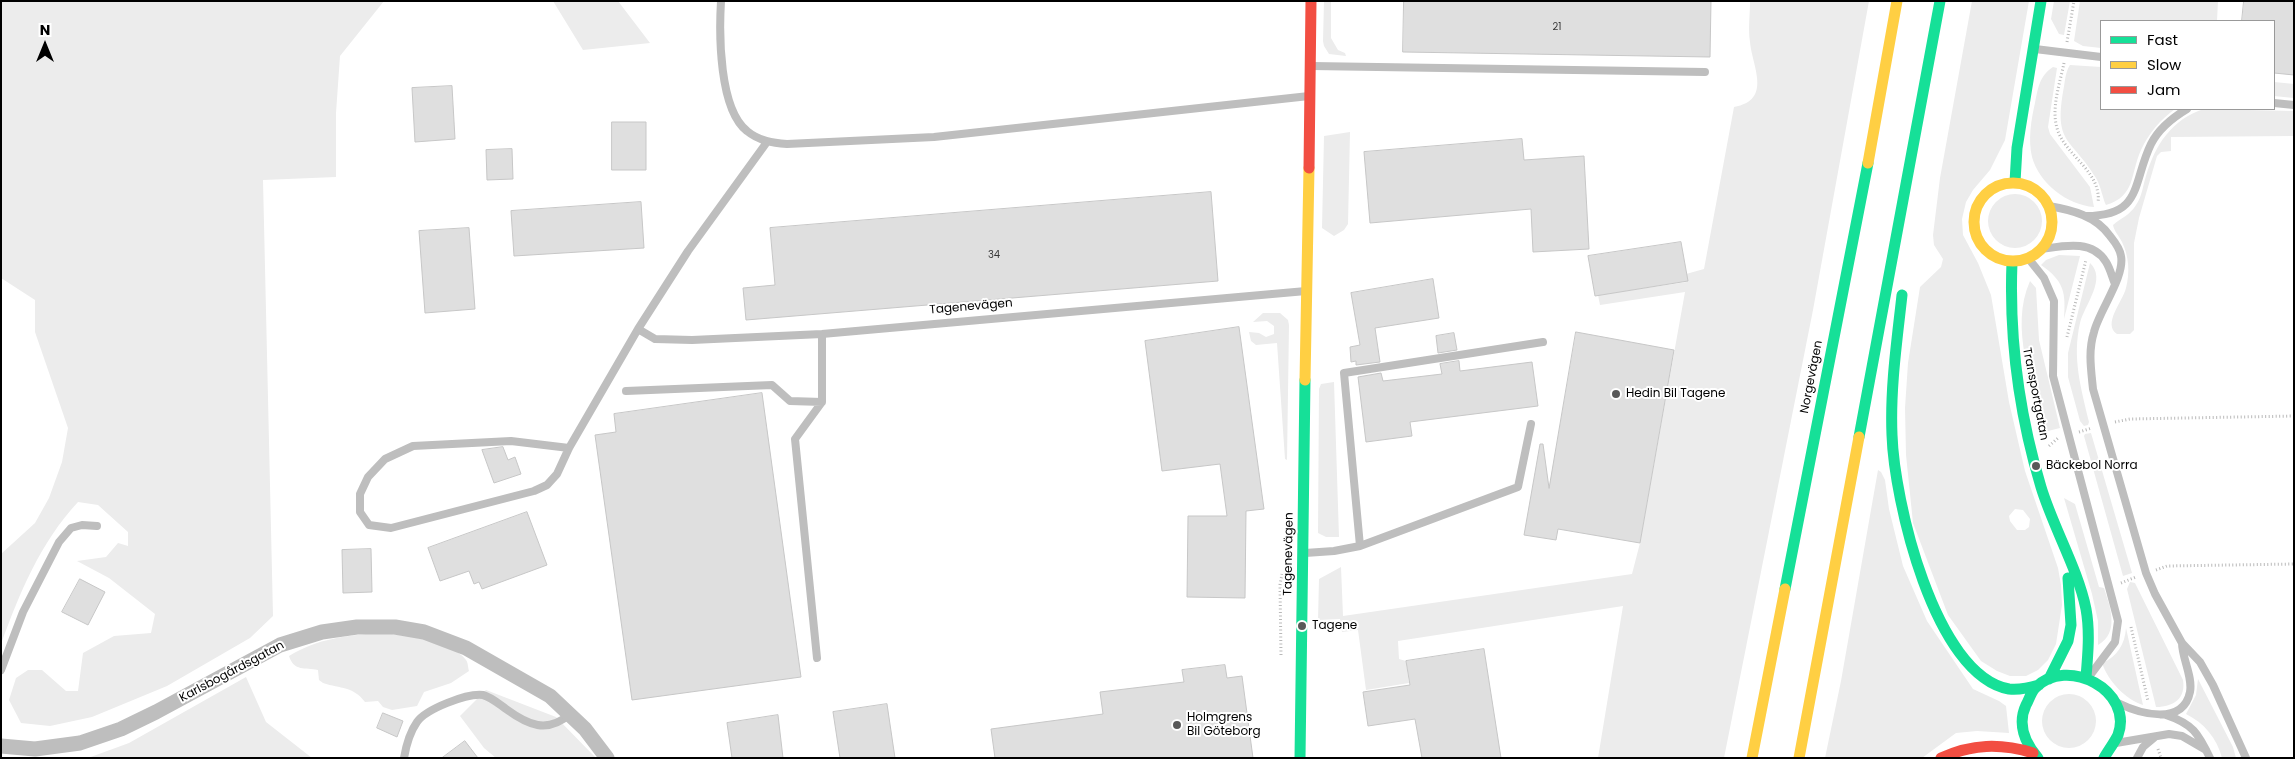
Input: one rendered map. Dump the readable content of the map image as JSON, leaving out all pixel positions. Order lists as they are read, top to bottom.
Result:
{
  "streets": {
    "main road": ["Tagenevägen", "Norgevägen", "Transportgatan"],
    "street": ["Karlsbogårdsgatan"]
  },
  "places": [
    "Hedin Bil Tagene",
    "Bäckebol Norra",
    "Tagene",
    "Holmgrens Bil Göteborg"
  ],
  "house_numbers": ["21", "34"],
  "legend": ["Fast", "Slow", "Jam"],
  "north": "top"
}
